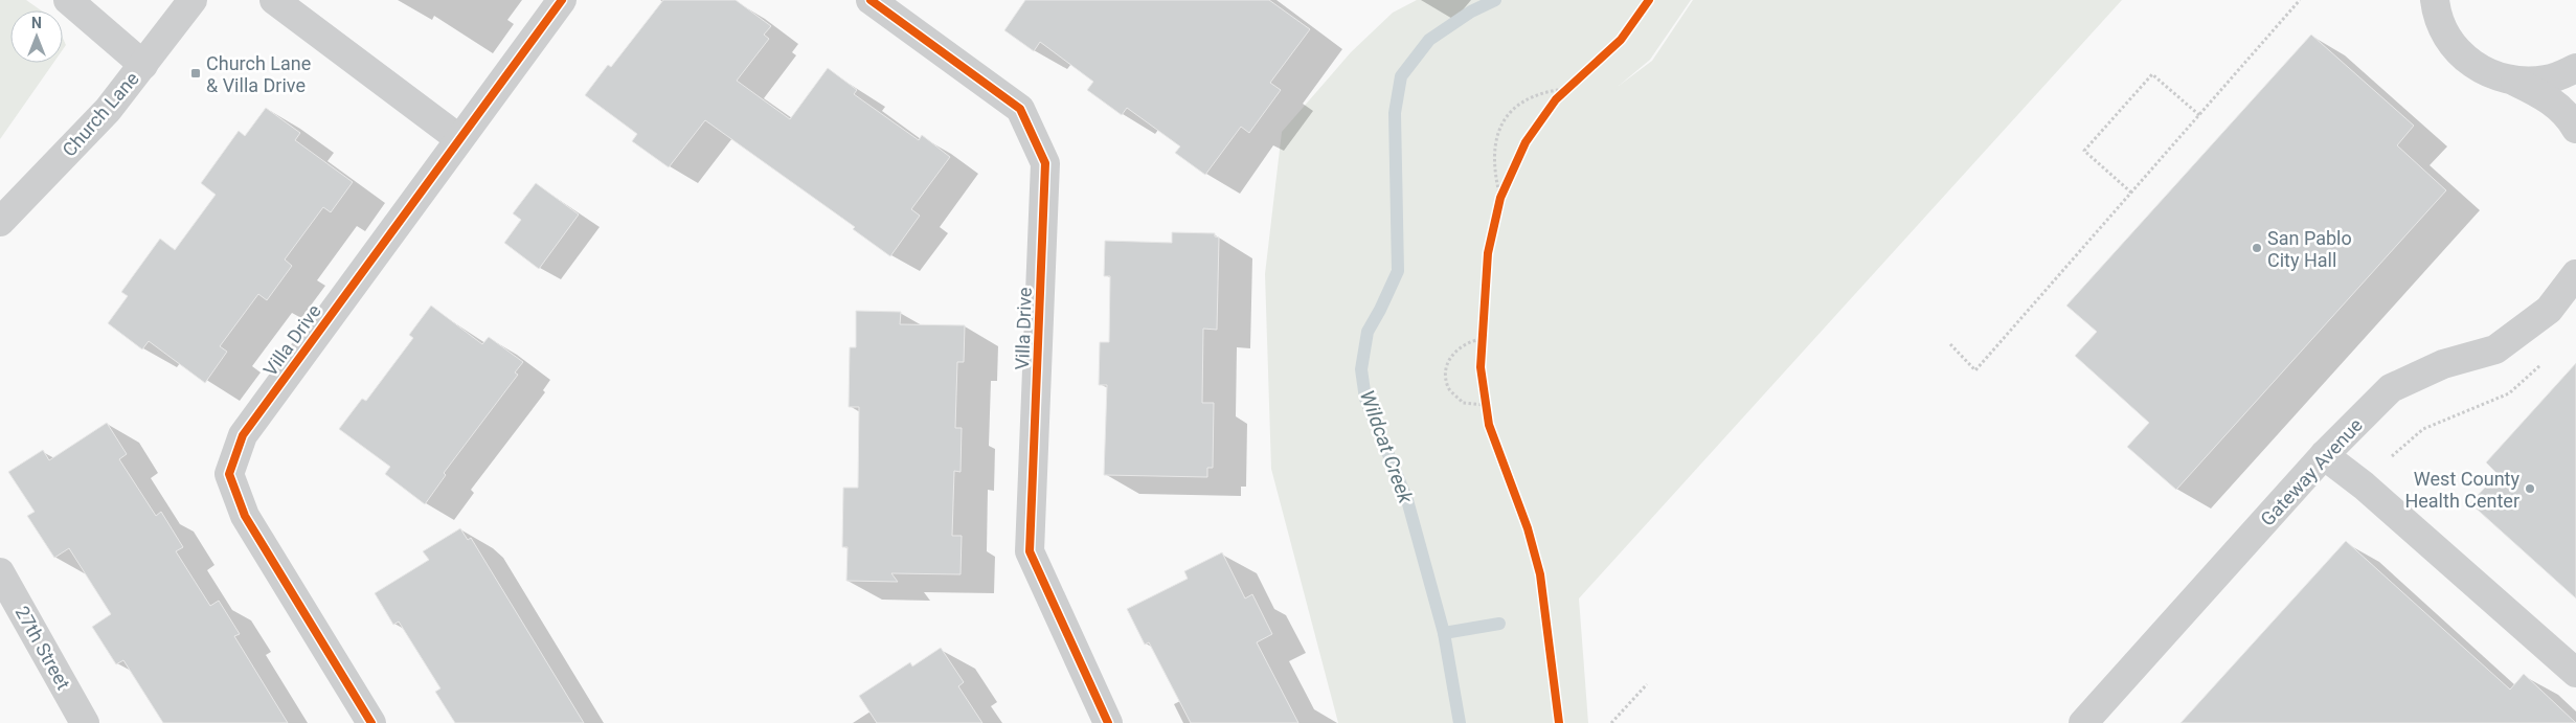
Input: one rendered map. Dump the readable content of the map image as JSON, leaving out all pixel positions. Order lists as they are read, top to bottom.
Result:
{
  "streets": {
    "street": [
      "Church Lane",
      "Villa Drive",
      "Gateway Avenue",
      "27th Street"
    ]
  },
  "water": ["Wildcat Creek"],
  "places": {
    "transit": ["Church Lane & Villa Drive"],
    "other": ["San Pablo City Hall", "West County Health Center"]
  },
  "north": "top"
}
